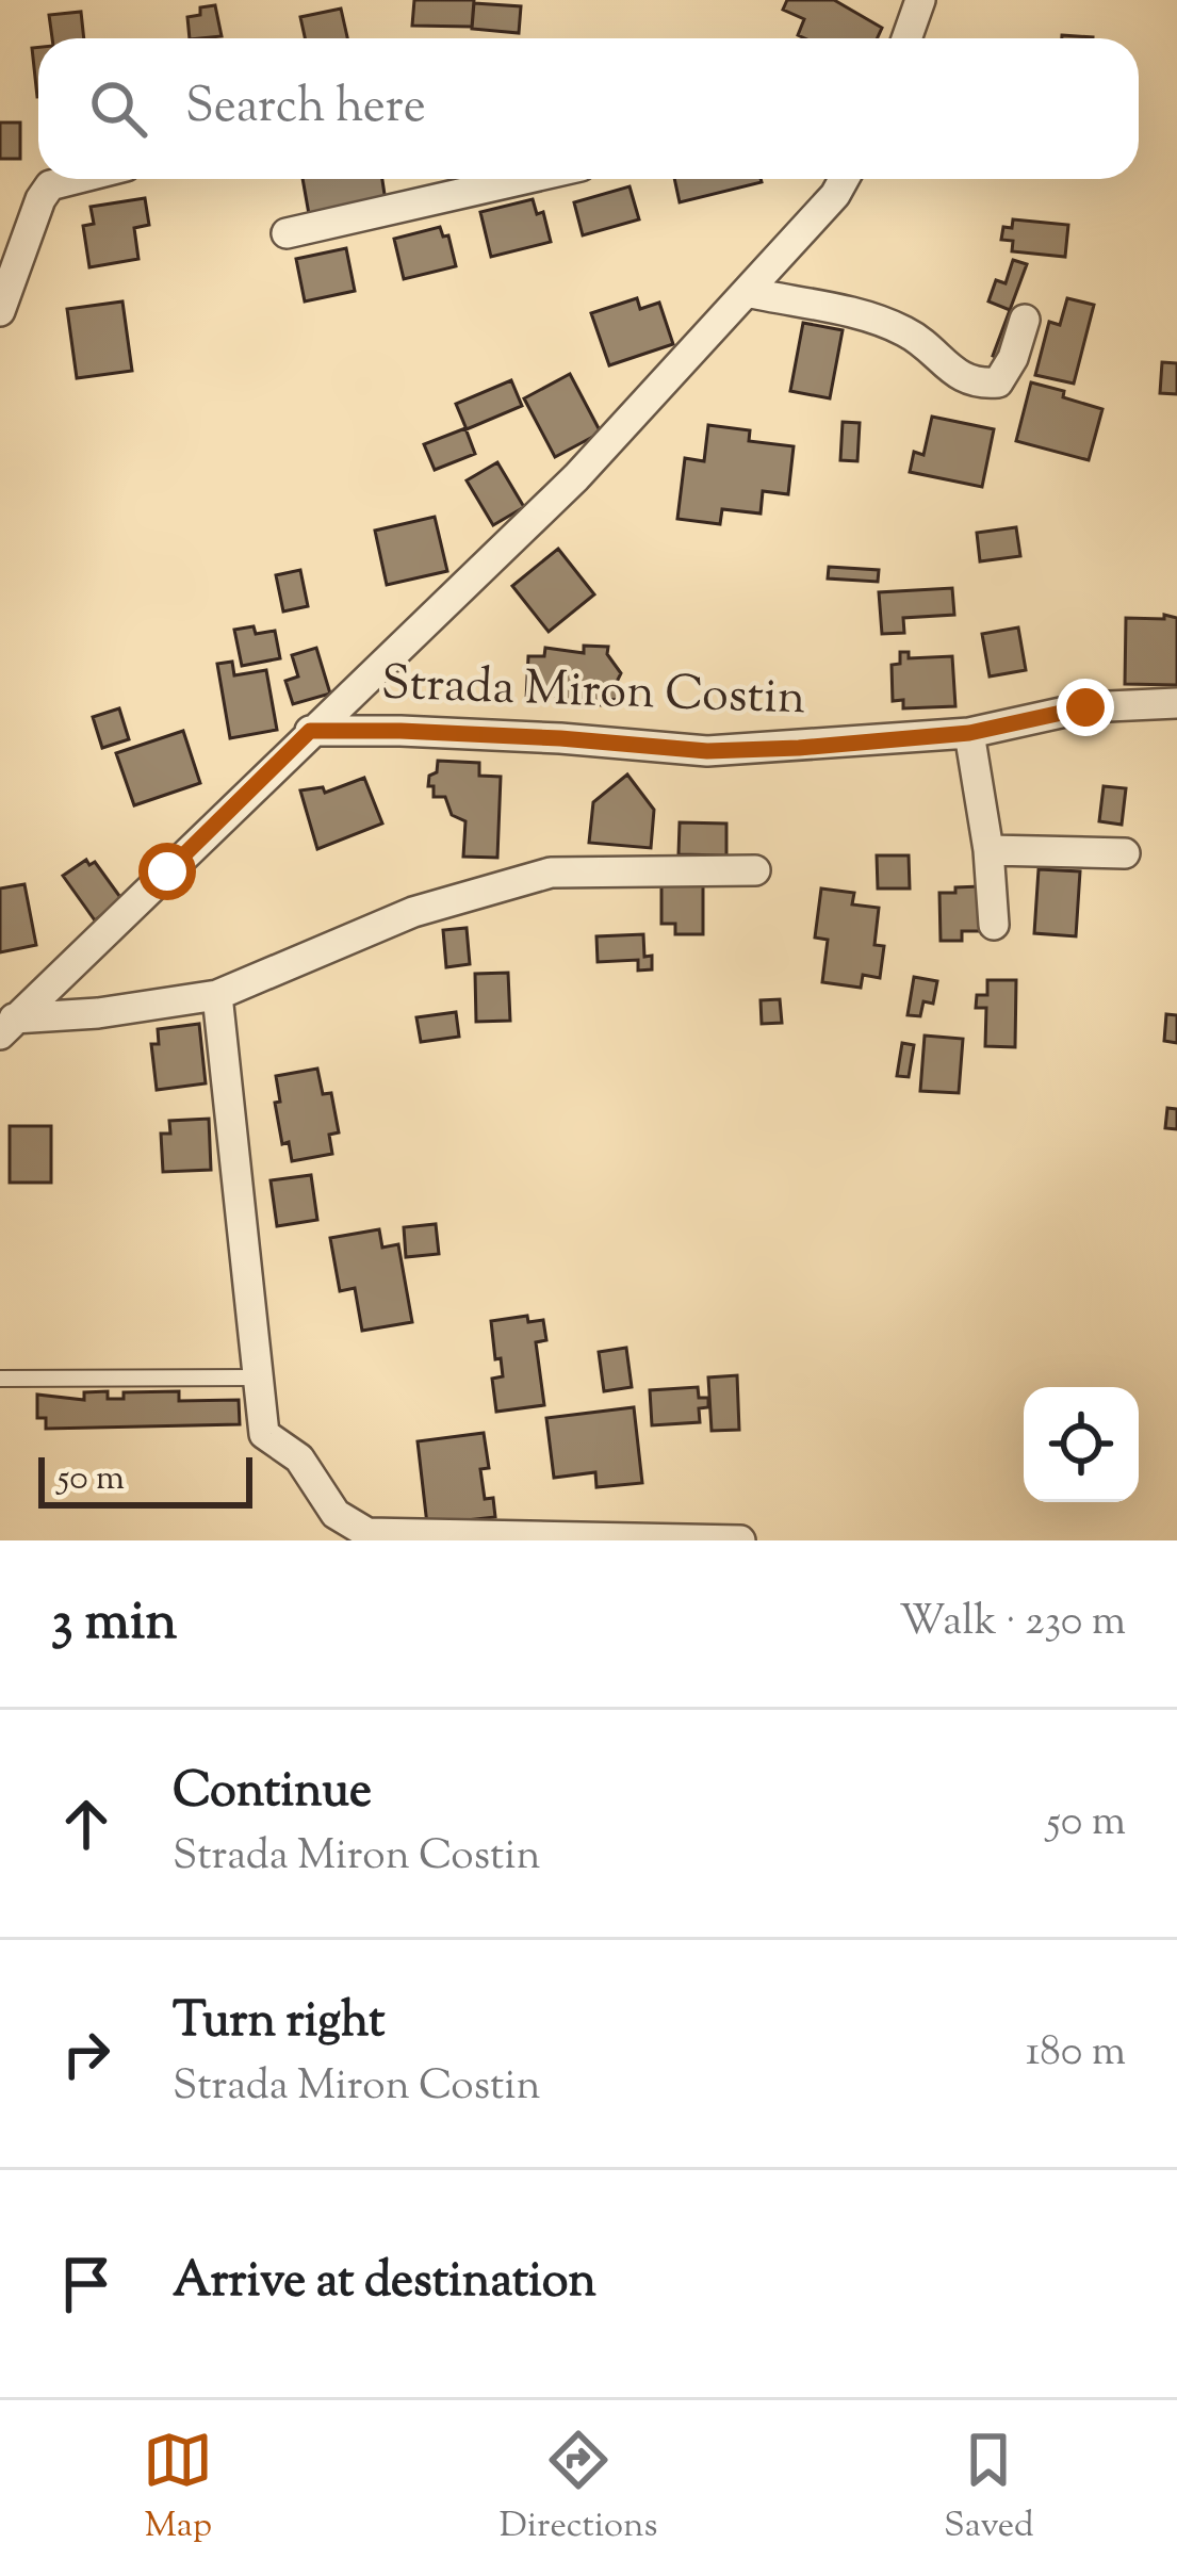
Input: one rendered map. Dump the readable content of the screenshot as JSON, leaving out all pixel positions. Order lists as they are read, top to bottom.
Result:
{
  "streets": {
    "street": ["Strada Miron Costin"]
  },
  "scale_bar": "50 m",
  "page": {
    "search": "Search here",
    "scale": "50 m",
    "heading": ["3 min", "Walk · 230 m"],
    "list": [
      ["Continue", "Strada Miron Costin", "50 m"],
      ["Turn right", "Strada Miron Costin", "180 m"],
      "Arrive at destination"
    ],
    "nav": ["Map", "Directions", "Saved"]
  }
}
